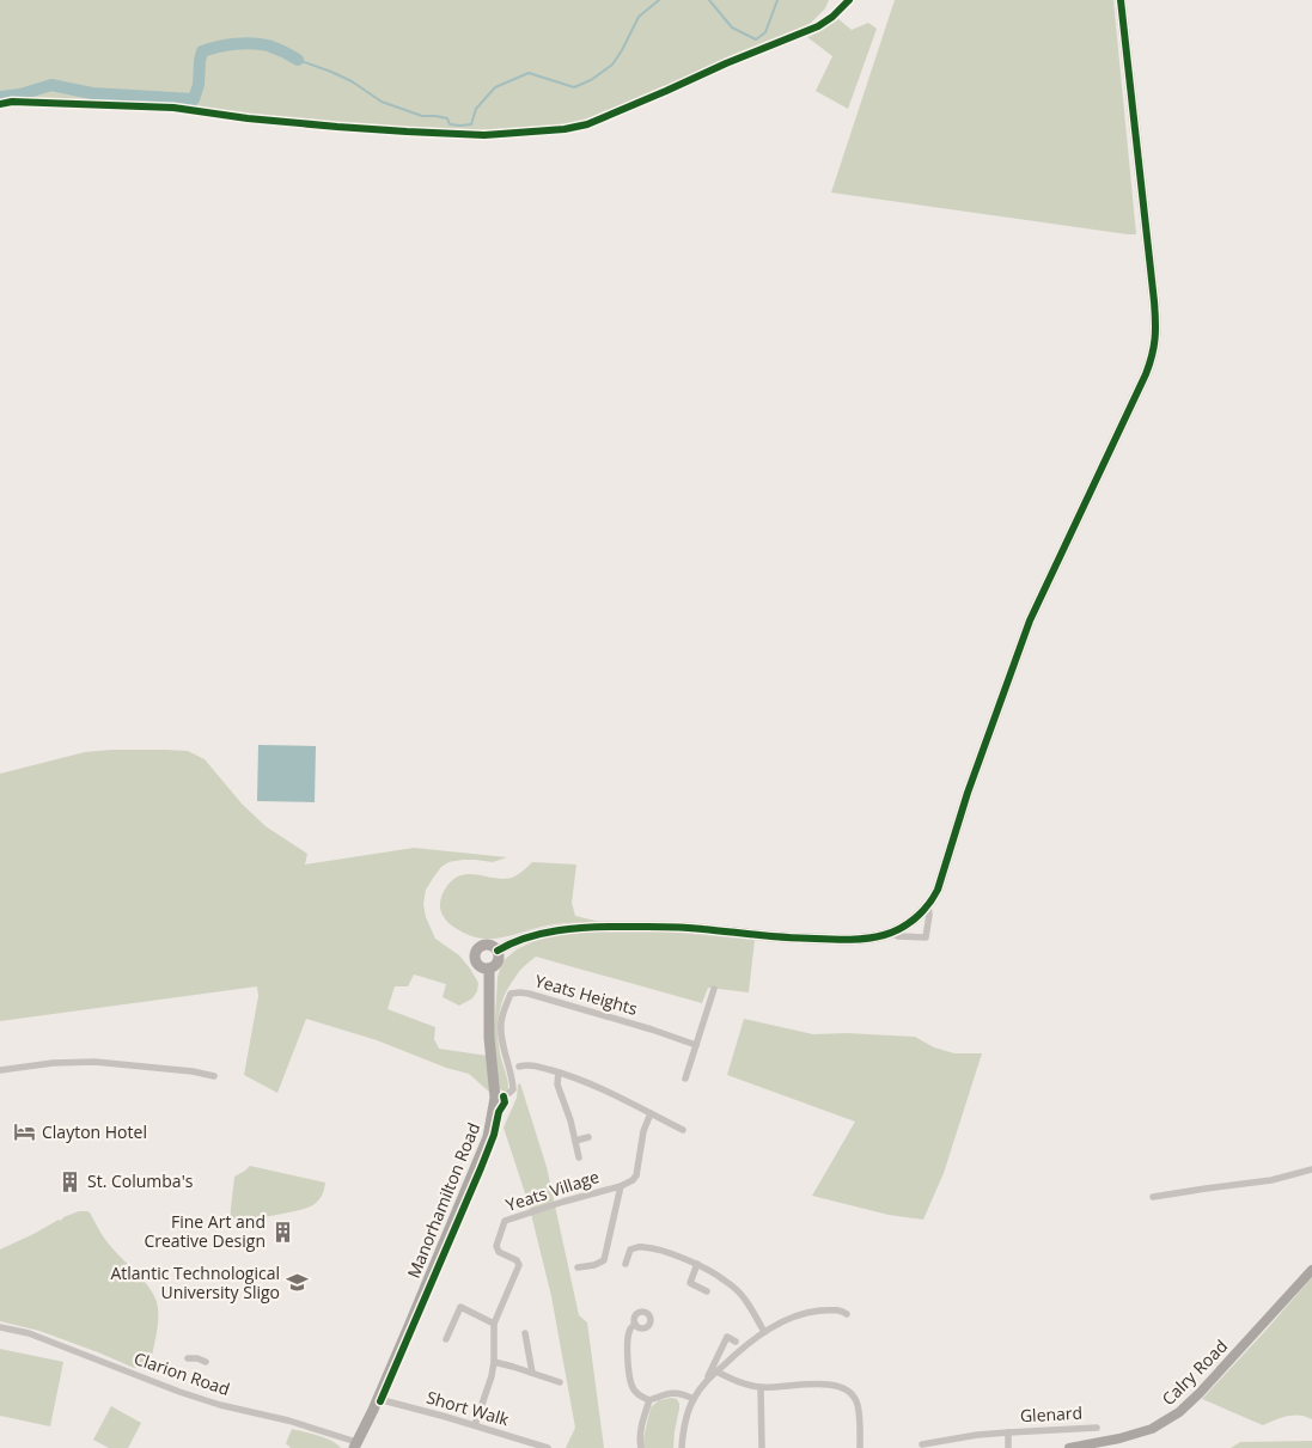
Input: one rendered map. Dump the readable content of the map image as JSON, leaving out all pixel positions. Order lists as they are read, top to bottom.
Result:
{
  "streets": {
    "highway": ["Manorhamilton Road"],
    "main road": ["Calry Road"],
    "street": [
      "Yeats Heights",
      "Yeats Village",
      "Clarion Road",
      "Short Walk",
      "Glenard"
    ]
  },
  "crossings": [
    ["Yeats Heights", "Manorhamilton Road"],
    ["Yeats Village", "Short Walk"],
    ["Manorhamilton Road", "Clarion Road"],
    ["Manorhamilton Road", "Short Walk"]
  ],
  "places": {
    "hotel": ["Clayton Hotel"],
    "building": ["St. Columba's", "Fine Art and Creative Design"],
    "school or university": ["Atlantic Technological University Sligo"]
  }
}
